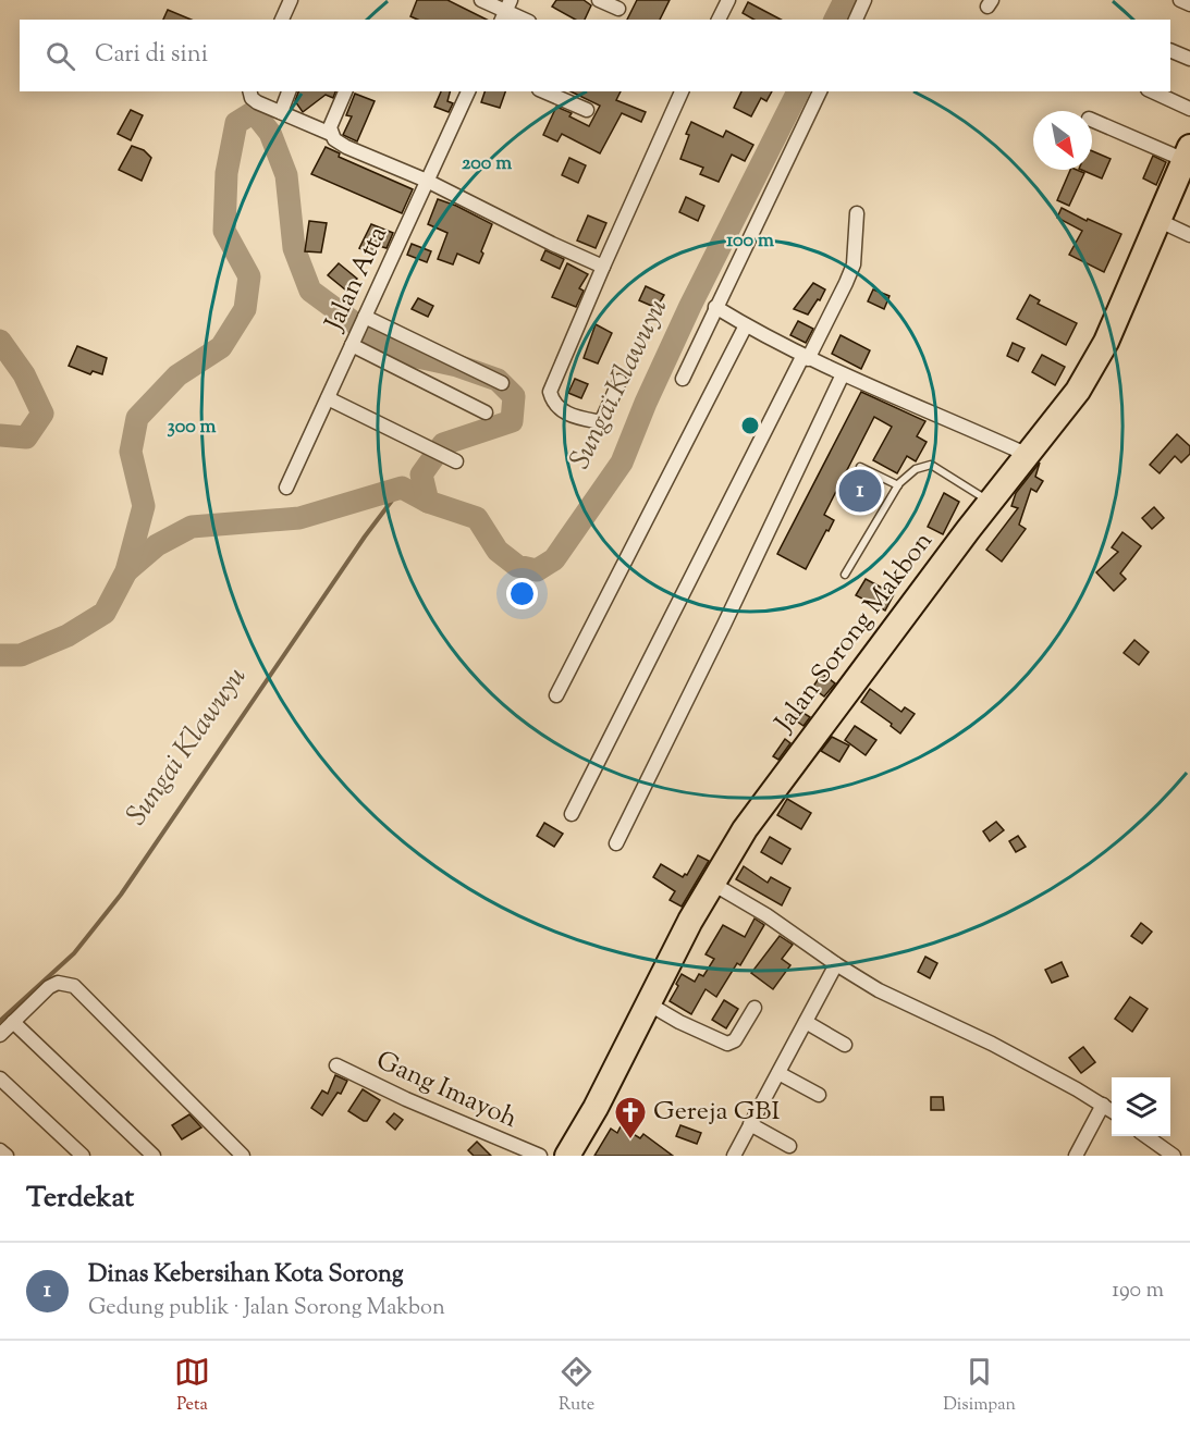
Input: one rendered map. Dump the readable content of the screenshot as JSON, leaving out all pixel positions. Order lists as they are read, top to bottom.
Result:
{
  "streets": {
    "highway": ["Jalan Sorong Makbon"],
    "street": ["Jalan Atta", "Gang Imayoh"]
  },
  "water": ["Sungai Klawuyu"],
  "places": {
    "church": ["Gereja GBI"]
  },
  "north": "bottom right",
  "page": {
    "search": "Cari di sini",
    "pins": "1",
    "heading": "Terdekat",
    "list": [
      {
        "mark": "1",
        "name": "Dinas Kebersihan Kota Sorong",
        "note": "Gedung publik · Jalan Sorong Makbon",
        "value": "190 m"
      }
    ],
    "nav": ["Peta", "Rute", "Disimpan"]
  },
  "rings": ["200 m", "100 m", "300 m"]
}
